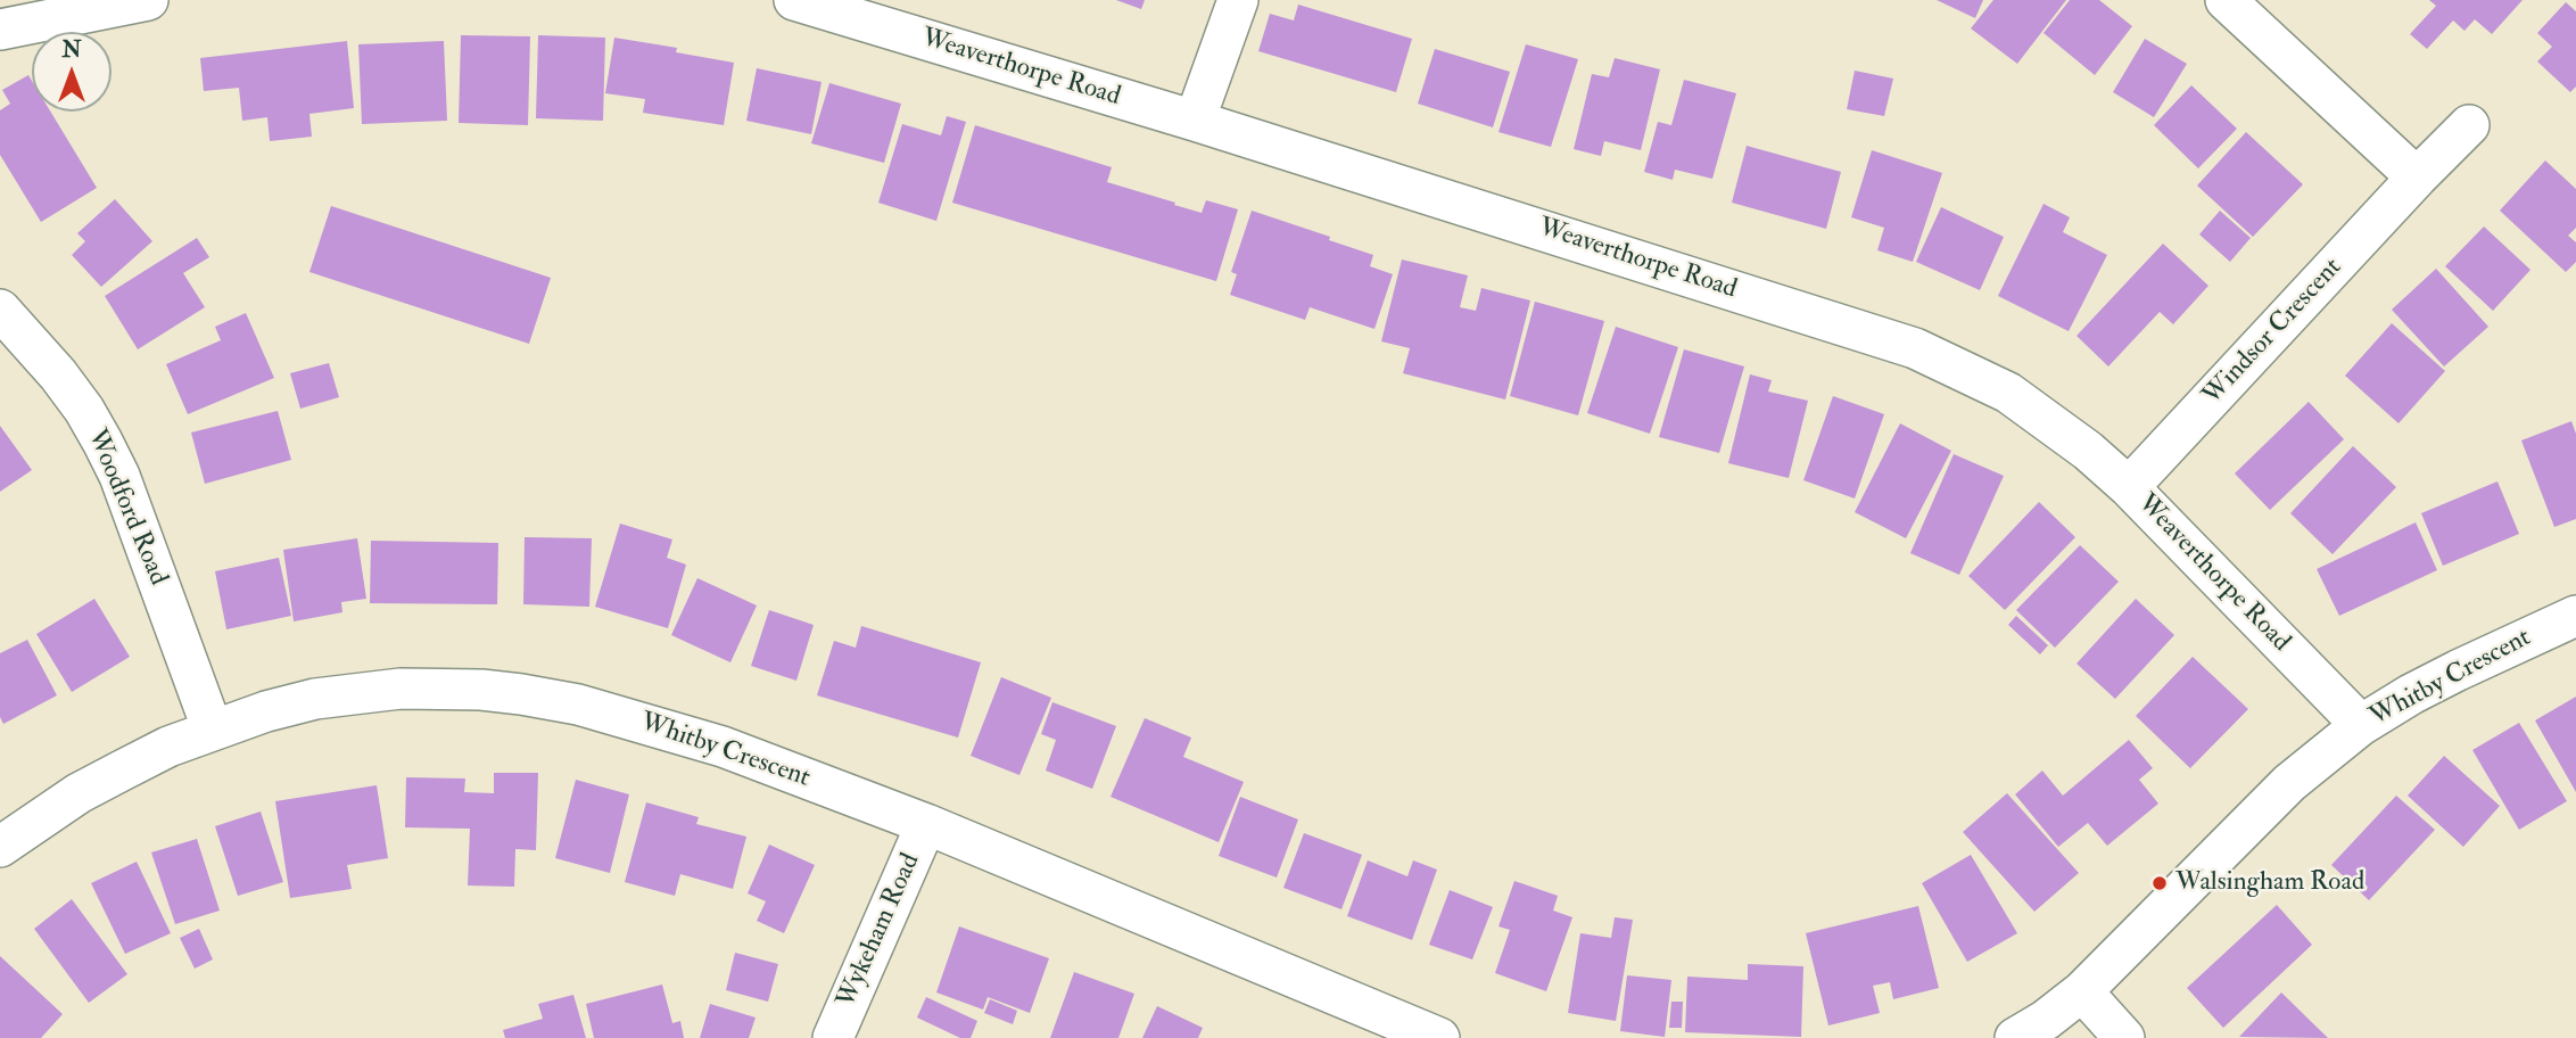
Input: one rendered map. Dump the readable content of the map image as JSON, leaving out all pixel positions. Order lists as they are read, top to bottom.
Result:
{
  "streets": {
    "street": [
      "Weaverthorpe Road",
      "Windsor Crescent",
      "Woodford Road",
      "Whitby Crescent",
      "Wykeham Road"
    ]
  },
  "crossings": [
    ["Weaverthorpe Road", "Windsor Crescent"],
    ["Weaverthorpe Road", "Whitby Crescent"],
    ["Woodford Road", "Whitby Crescent"],
    ["Whitby Crescent", "Wykeham Road"]
  ],
  "places": ["Walsingham Road"],
  "north": "top"
}
